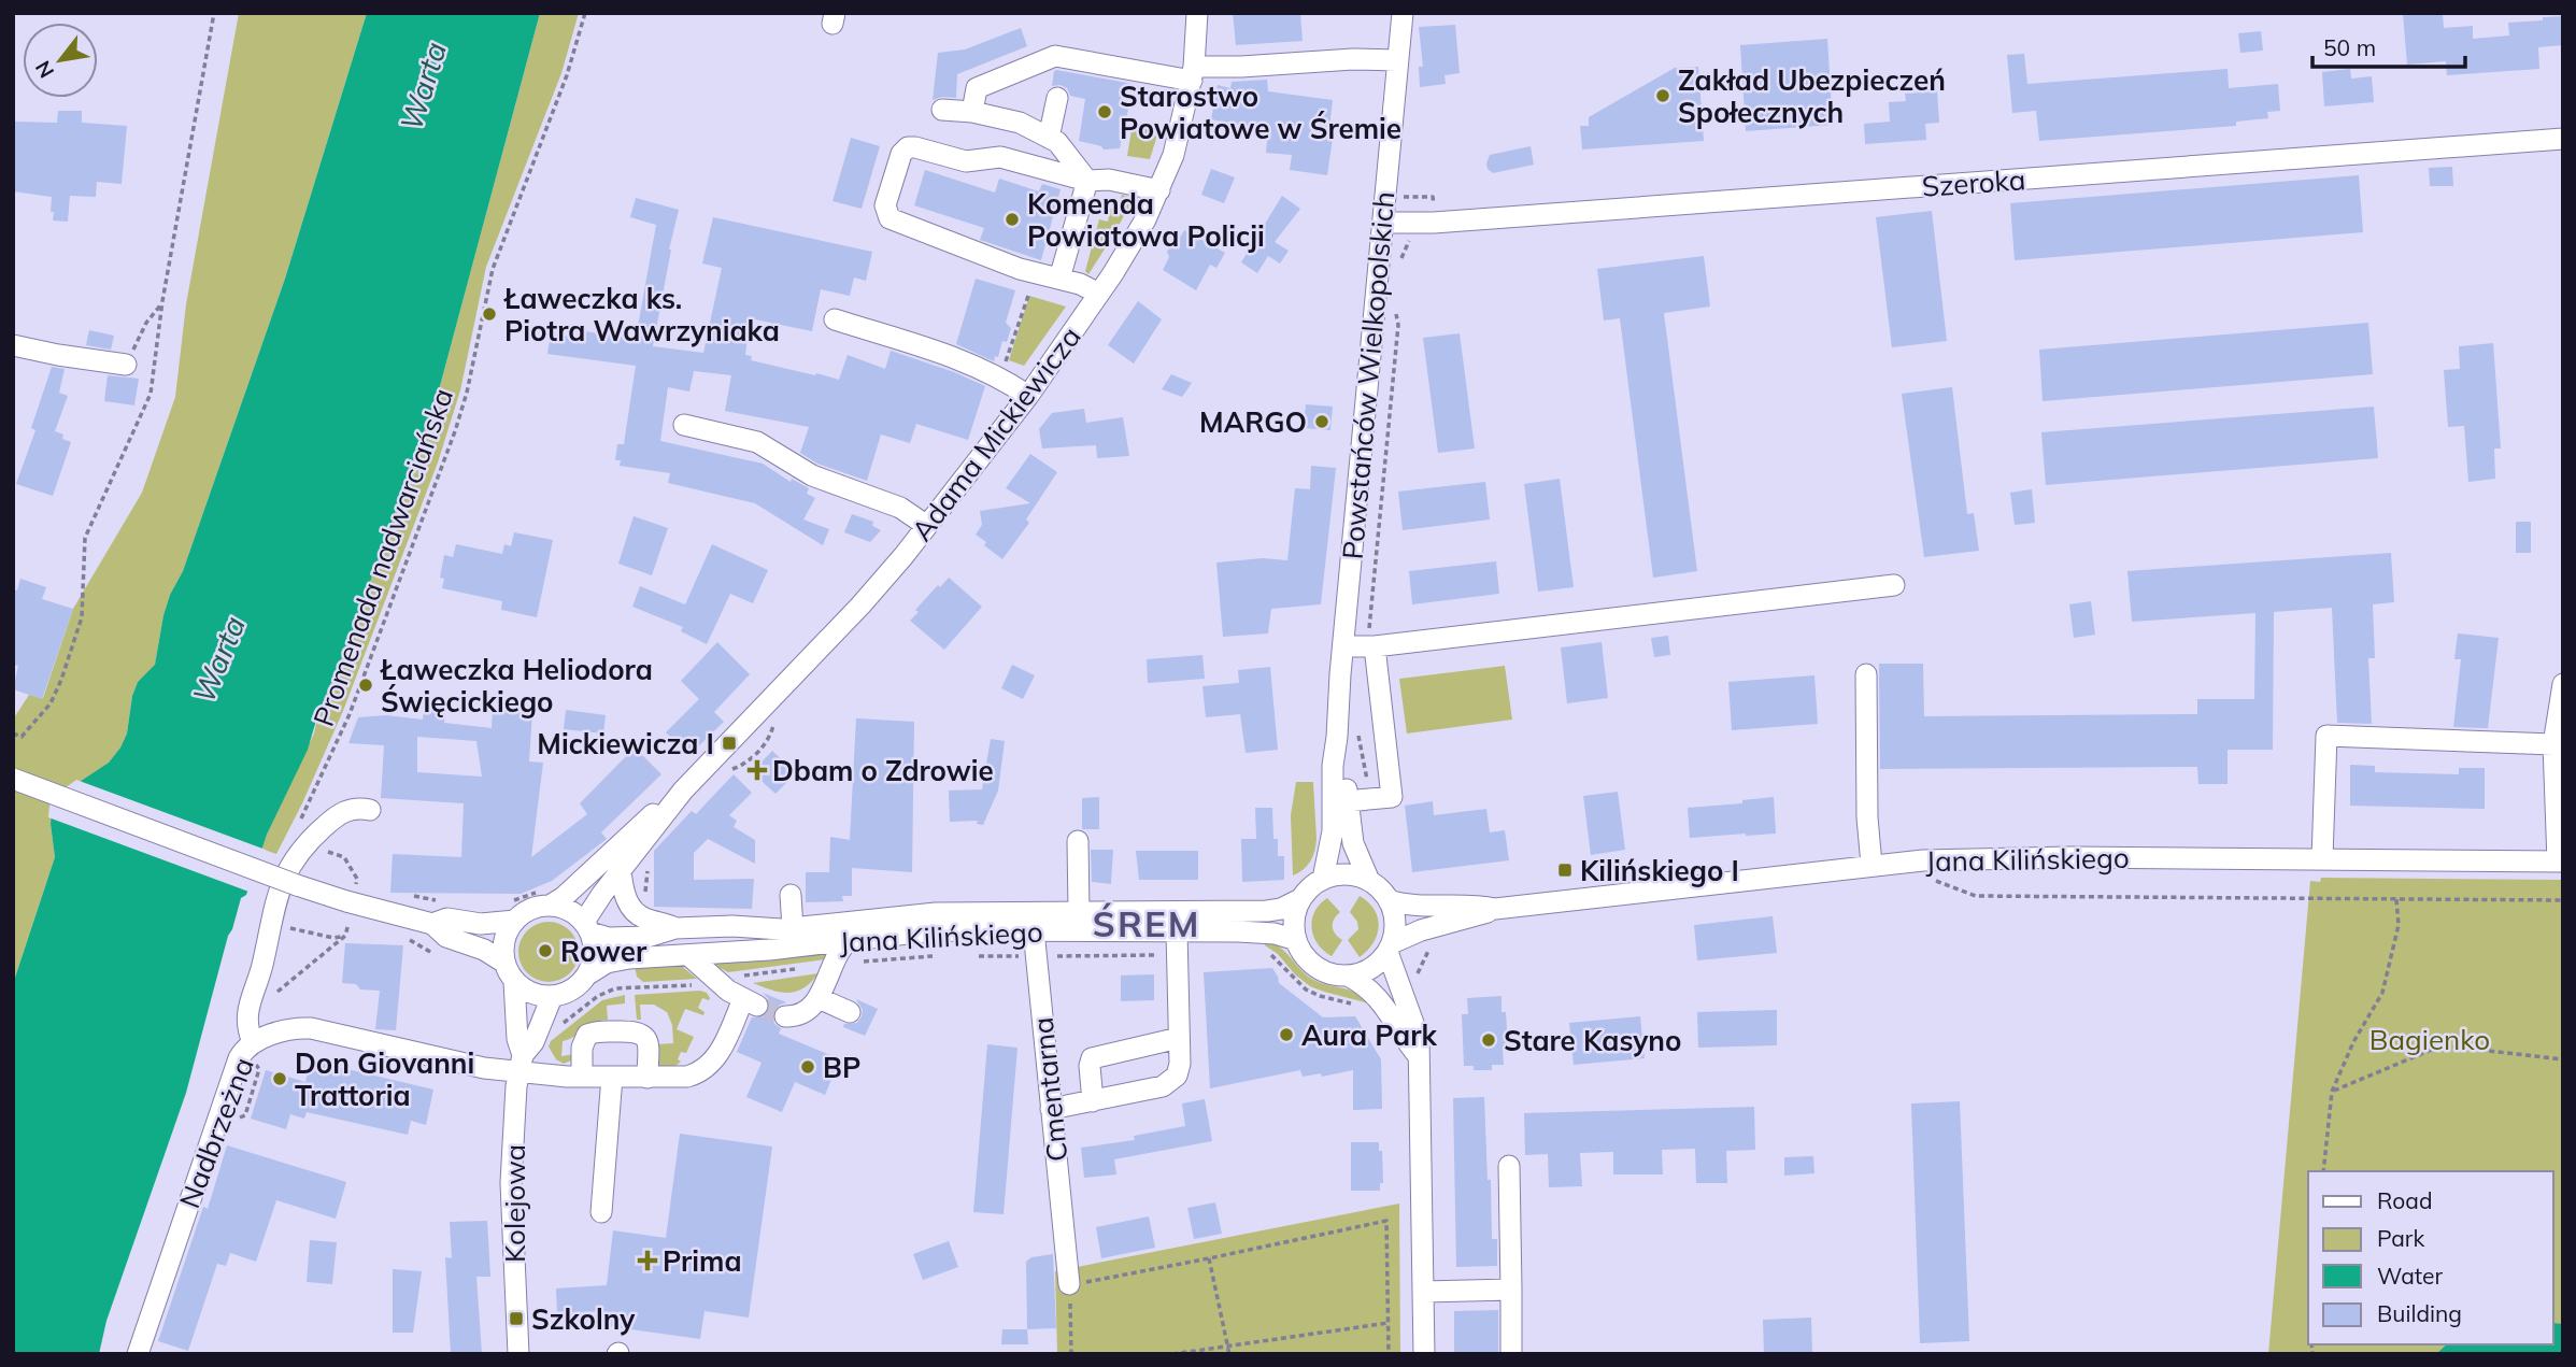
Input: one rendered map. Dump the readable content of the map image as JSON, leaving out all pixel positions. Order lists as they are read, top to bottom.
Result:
{
  "streets": {
    "street": [
      "Szeroka",
      "Powstańców Wielkopolskich",
      "Adama Mickiewicza",
      "Jana Kilińskiego",
      "Cmentarna",
      "Nadbrzeżna",
      "Kolejowa"
    ],
    "path": ["Promenada nadwarciańska"]
  },
  "crossings": [
    ["Szeroka", "Powstańców Wielkopolskich"],
    ["Powstańców Wielkopolskich", "Jana Kilińskiego"],
    ["Adama Mickiewicza", "Jana Kilińskiego"],
    ["Adama Mickiewicza", "Kolejowa"],
    ["Jana Kilińskiego", "Cmentarna"],
    ["Jana Kilińskiego", "Nadbrzeżna"],
    ["Jana Kilińskiego", "Kolejowa"],
    ["Nadbrzeżna", "Kolejowa"]
  ],
  "districts": ["ŚREM"],
  "water": ["Warta"],
  "parks": ["Bagienko"],
  "places": {
    "other": [
      "Zakład Ubezpieczeń Społecznych",
      "Starostwo Powiatowe w Śremie",
      "Komenda Powiatowa Policji",
      "Ławeczka ks. Piotra Wawrzyniaka",
      "MARGO",
      "Ławeczka Heliodora Święcickiego",
      "Rower",
      "Aura Park",
      "Stare Kasyno",
      "BP",
      "Don Giovanni Trattoria"
    ],
    "transit": ["Mickiewicza I", "Kilińskiego I", "Szkolny"],
    "health": ["Dbam o Zdrowie", "Prima"]
  },
  "legend": [
    "Road",
    "Park",
    "Water",
    "Building"
  ],
  "scale_bar": "50 m",
  "north": "bottom left"
}
